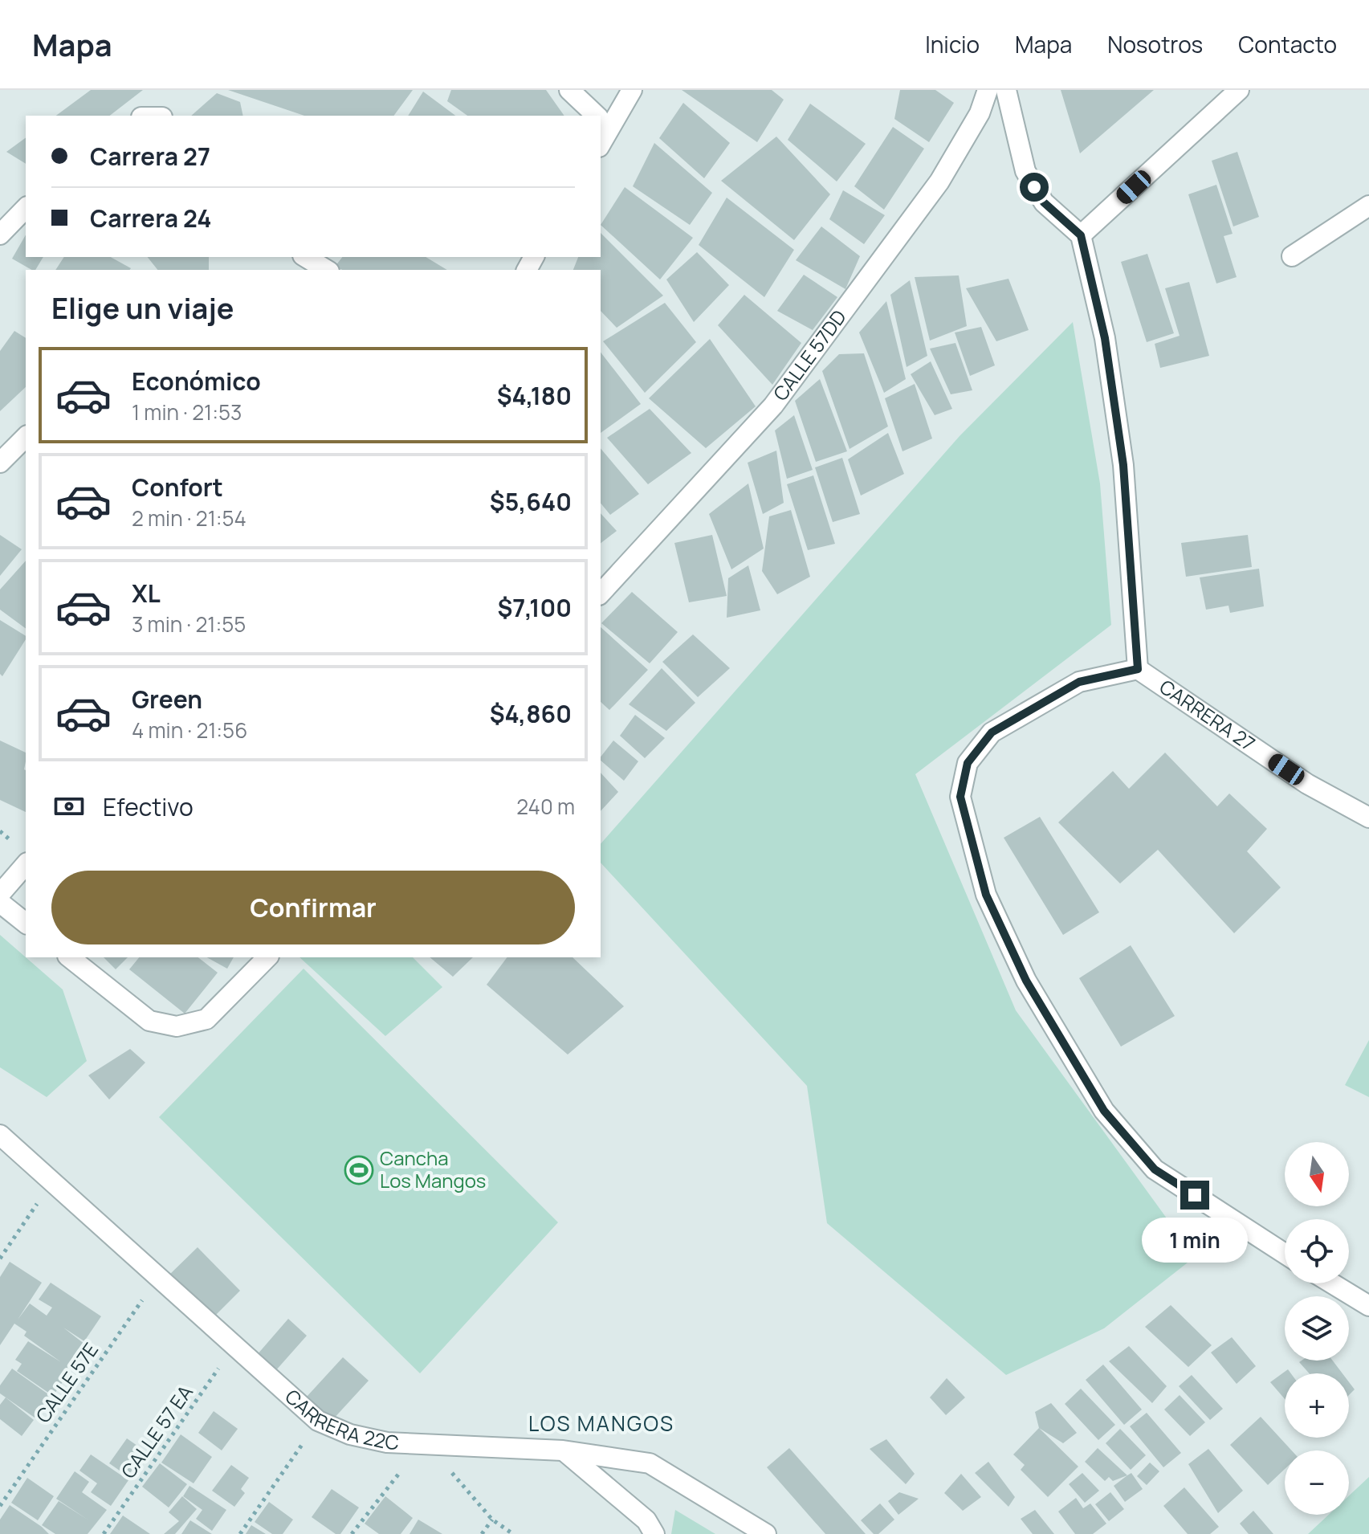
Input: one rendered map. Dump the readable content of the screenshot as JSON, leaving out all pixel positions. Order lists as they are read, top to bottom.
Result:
{
  "streets": {
    "street": ["CALLE 57DD", "CARRERA 27", "CARRERA 22C"],
    "path": ["CALLE 57E", "CALLE 57 EA"]
  },
  "crossings": [
    ["CALLE 57E", "CARRERA 22C"],
    ["CARRERA 22C", "CALLE 57 EA"]
  ],
  "districts": ["LOS MANGOS"],
  "places": {
    "sports": ["Cancha Los Mangos"]
  },
  "north": "bottom",
  "page": {
    "header": "Mapa",
    "nav": [
      "Inicio",
      "Mapa",
      "Nosotros",
      "Contacto"
    ],
    "banner": ["Carrera 27", "Carrera 24"],
    "heading": "Elige un viaje",
    "list": [
      {
        "name": "Económico",
        "note": "1 min · 21:53",
        "value": "$4,180"
      },
      {
        "name": "Confort",
        "note": "2 min · 21:54",
        "value": "$5,640"
      },
      {
        "name": "XL",
        "note": "3 min · 21:55",
        "value": "$7,100"
      },
      {
        "name": "Green",
        "note": "4 min · 21:56",
        "value": "$4,860"
      }
    ],
    "pay": ["Efectivo", "240 m"],
    "buttons": "Confirmar",
    "map_buttons": ["+", "−"],
    "bubble": "1 min"
  }
}
